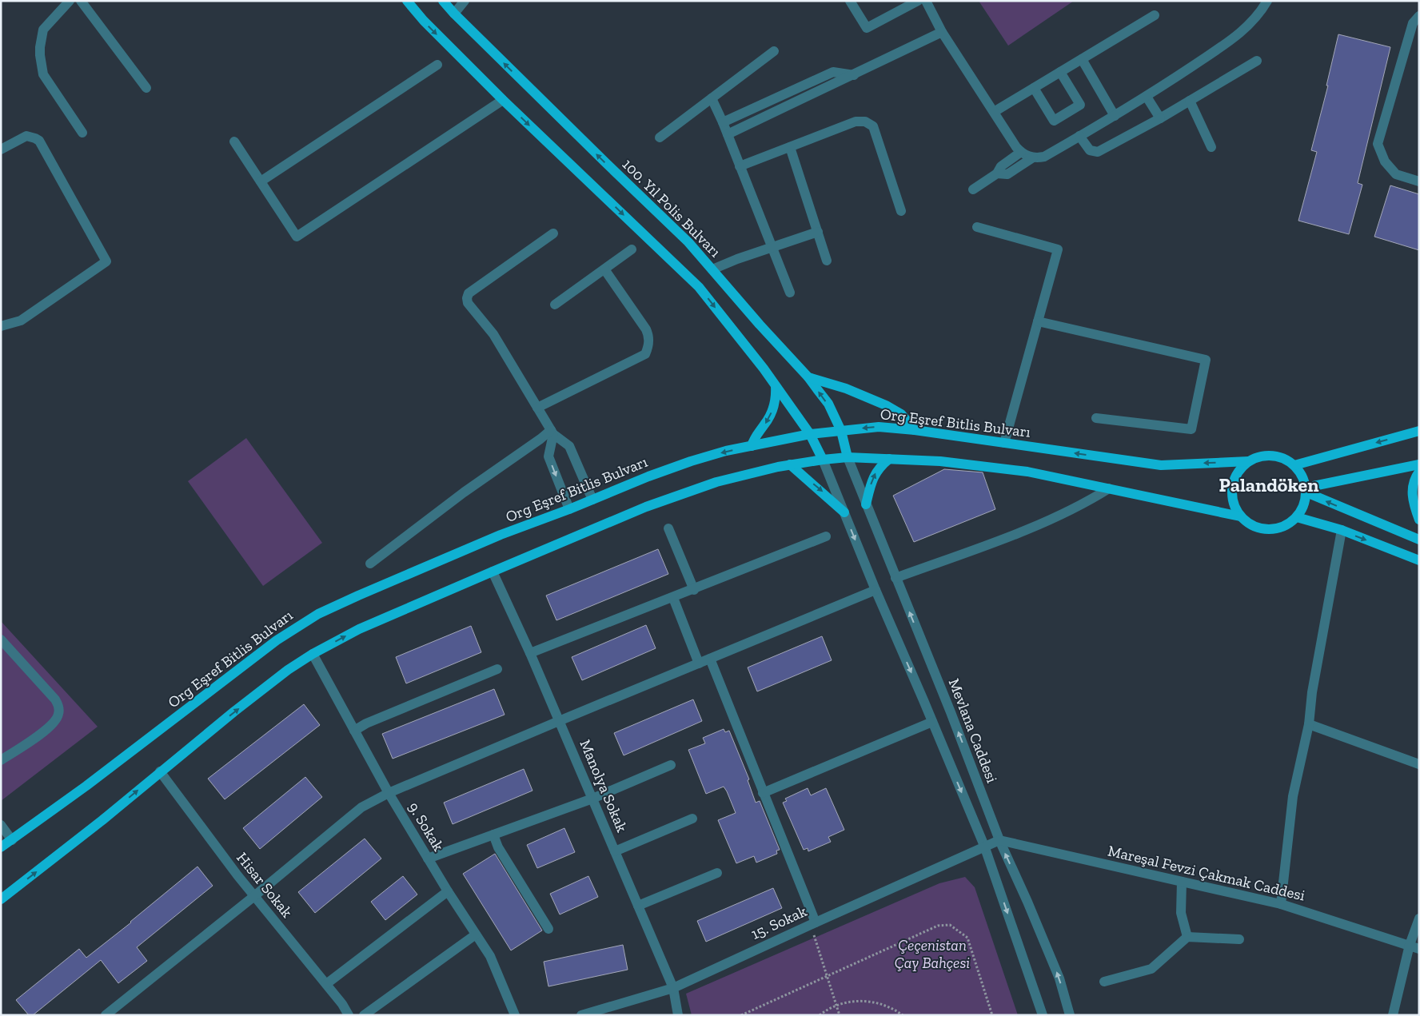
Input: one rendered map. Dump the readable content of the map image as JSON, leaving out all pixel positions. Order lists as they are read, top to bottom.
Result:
{
  "streets": {
    "main road": ["100. Yıl Polis Bulvarı", "Org Eşref Bitlis Bulvarı"],
    "street": [
      "Mevlana Caddesi",
      "Manolya Sokak",
      "9. Sokak",
      "Mareşal Fevzi Çakmak Caddesi",
      "Hisar Sokak",
      "15. Sokak"
    ]
  },
  "crossings": [
    ["100. Yıl Polis Bulvarı", "Org Eşref Bitlis Bulvarı"],
    ["100. Yıl Polis Bulvarı", "Mevlana Caddesi"],
    ["Mevlana Caddesi", "Mareşal Fevzi Çakmak Caddesi"],
    ["Manolya Sokak", "15. Sokak"]
  ],
  "districts": ["Palandöken"],
  "parks": ["Çeçenistan Çay Bahçesi"]
}
